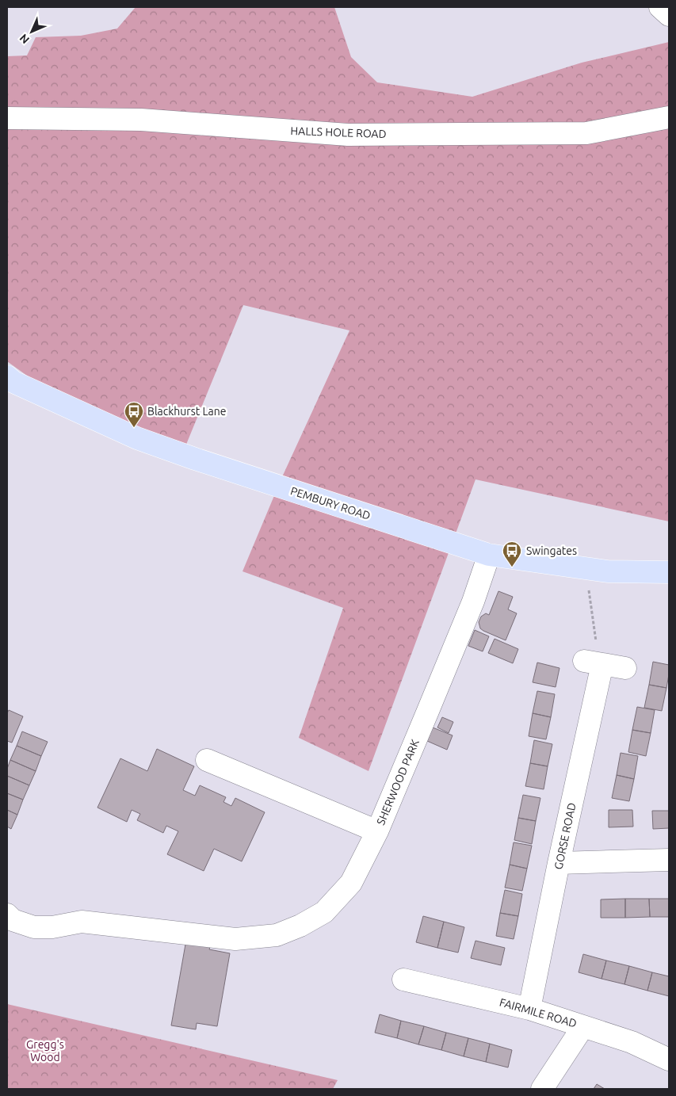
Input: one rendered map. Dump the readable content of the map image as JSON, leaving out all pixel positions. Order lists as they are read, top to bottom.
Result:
{
  "streets": {
    "main road": ["PEMBURY ROAD"],
    "street": [
      "HALLS HOLE ROAD",
      "SHERWOOD PARK",
      "GORSE ROAD",
      "FAIRMILE ROAD"
    ]
  },
  "crossings": [
    ["PEMBURY ROAD", "SHERWOOD PARK"],
    ["GORSE ROAD", "FAIRMILE ROAD"]
  ],
  "parks": ["Gregg's Wood"],
  "places": {
    "bus stop": ["Blackhurst Lane", "Swingates"]
  },
  "north": "bottom left"
}
